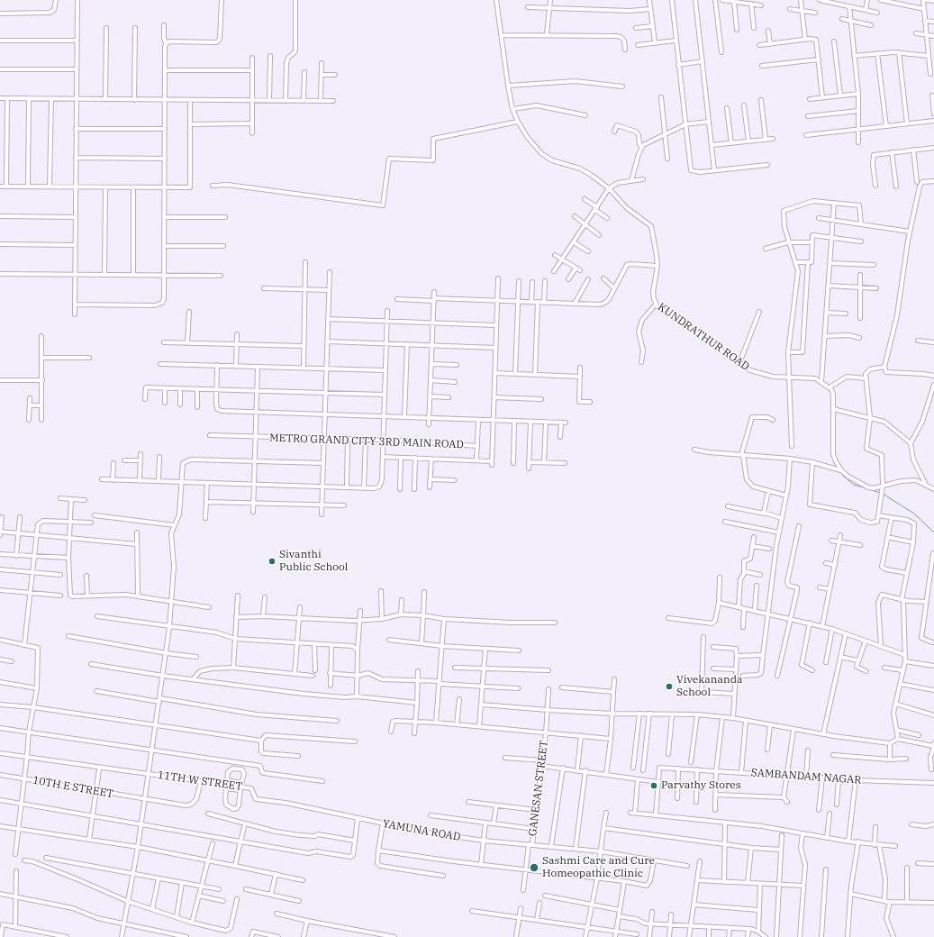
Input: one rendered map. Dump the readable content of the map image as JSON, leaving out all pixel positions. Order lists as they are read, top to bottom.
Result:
{
  "streets": {
    "street": [
      "KUNDRATHUR ROAD",
      "METRO GRAND CITY 3RD MAIN ROAD",
      "SAMBANDAM NAGAR",
      "11TH W STREET",
      "10TH E STREET",
      "GANESAN STREET",
      "YAMUNA ROAD"
    ]
  },
  "crossings": [
    ["11TH W STREET", "10TH E STREET"],
    ["11TH W STREET", "YAMUNA ROAD"],
    ["GANESAN STREET", "YAMUNA ROAD"]
  ],
  "places": [
    "Sivanthi Public School",
    "Vivekananda School",
    "Parvathy Stores",
    "Sashmi Care and Cure Homeopathic Clinic"
  ]
}
